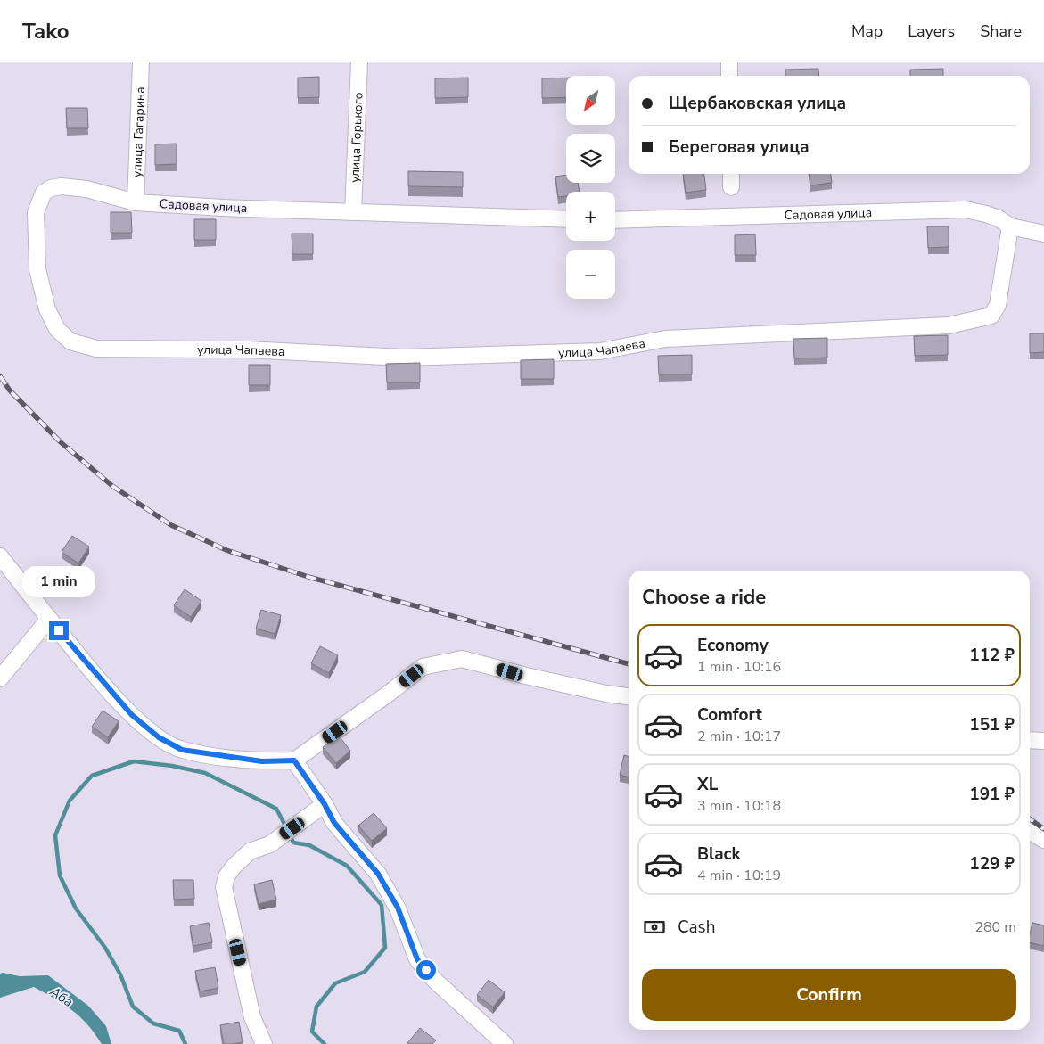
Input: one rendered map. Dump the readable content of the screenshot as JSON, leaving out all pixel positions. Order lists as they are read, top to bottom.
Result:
{
  "streets": {
    "street": [
      "улица Гагарина",
      "улица Горького",
      "Садовая улица",
      "улица Чапаева"
    ]
  },
  "crossings": [
    ["улица Гагарина", "Садовая улица"],
    ["улица Горького", "Садовая улица"],
    ["Садовая улица", "улица Чапаева"]
  ],
  "water": ["Аба"],
  "north": "bottom left",
  "page": {
    "header": "Tako",
    "nav": ["Map", "Layers", "Share"],
    "map_buttons": ["+", "−"],
    "banner": ["Щербаковская улица", "Береговая улица"],
    "bubble": "1 min",
    "heading": "Choose a ride",
    "list": [
      {
        "name": "Economy",
        "note": "1 min · 10:16",
        "value": "112 ₽"
      },
      {
        "name": "Comfort",
        "note": "2 min · 10:17",
        "value": "151 ₽"
      },
      {
        "name": "XL",
        "note": "3 min · 10:18",
        "value": "191 ₽"
      },
      {
        "name": "Black",
        "note": "4 min · 10:19",
        "value": "129 ₽"
      }
    ],
    "pay": ["Cash", "280 m"],
    "buttons": "Confirm"
  }
}
